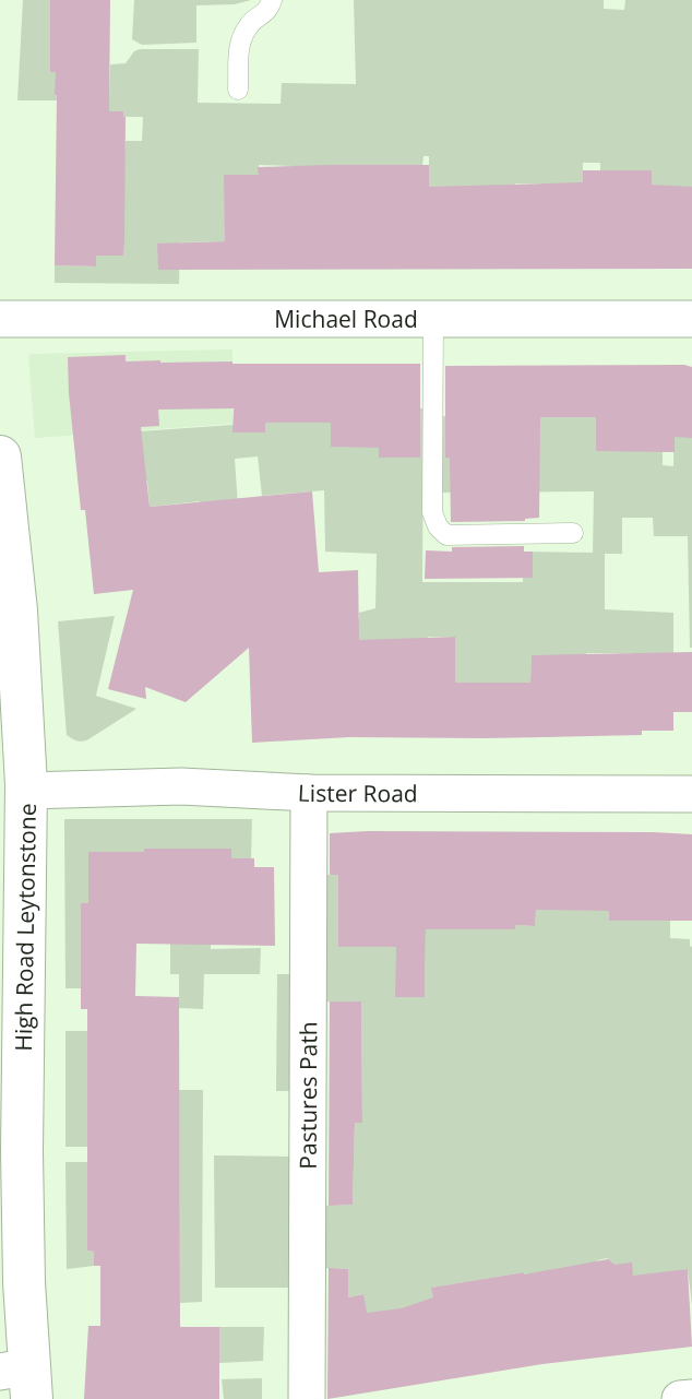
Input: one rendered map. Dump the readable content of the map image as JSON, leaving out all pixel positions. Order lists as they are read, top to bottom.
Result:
{
  "streets": {
    "street": [
      "Michael Road",
      "Lister Road",
      "High Road Leytonstone",
      "Pastures Path"
    ]
  },
  "crossings": [
    ["Lister Road", "High Road Leytonstone"],
    ["Lister Road", "Pastures Path"]
  ]
}
